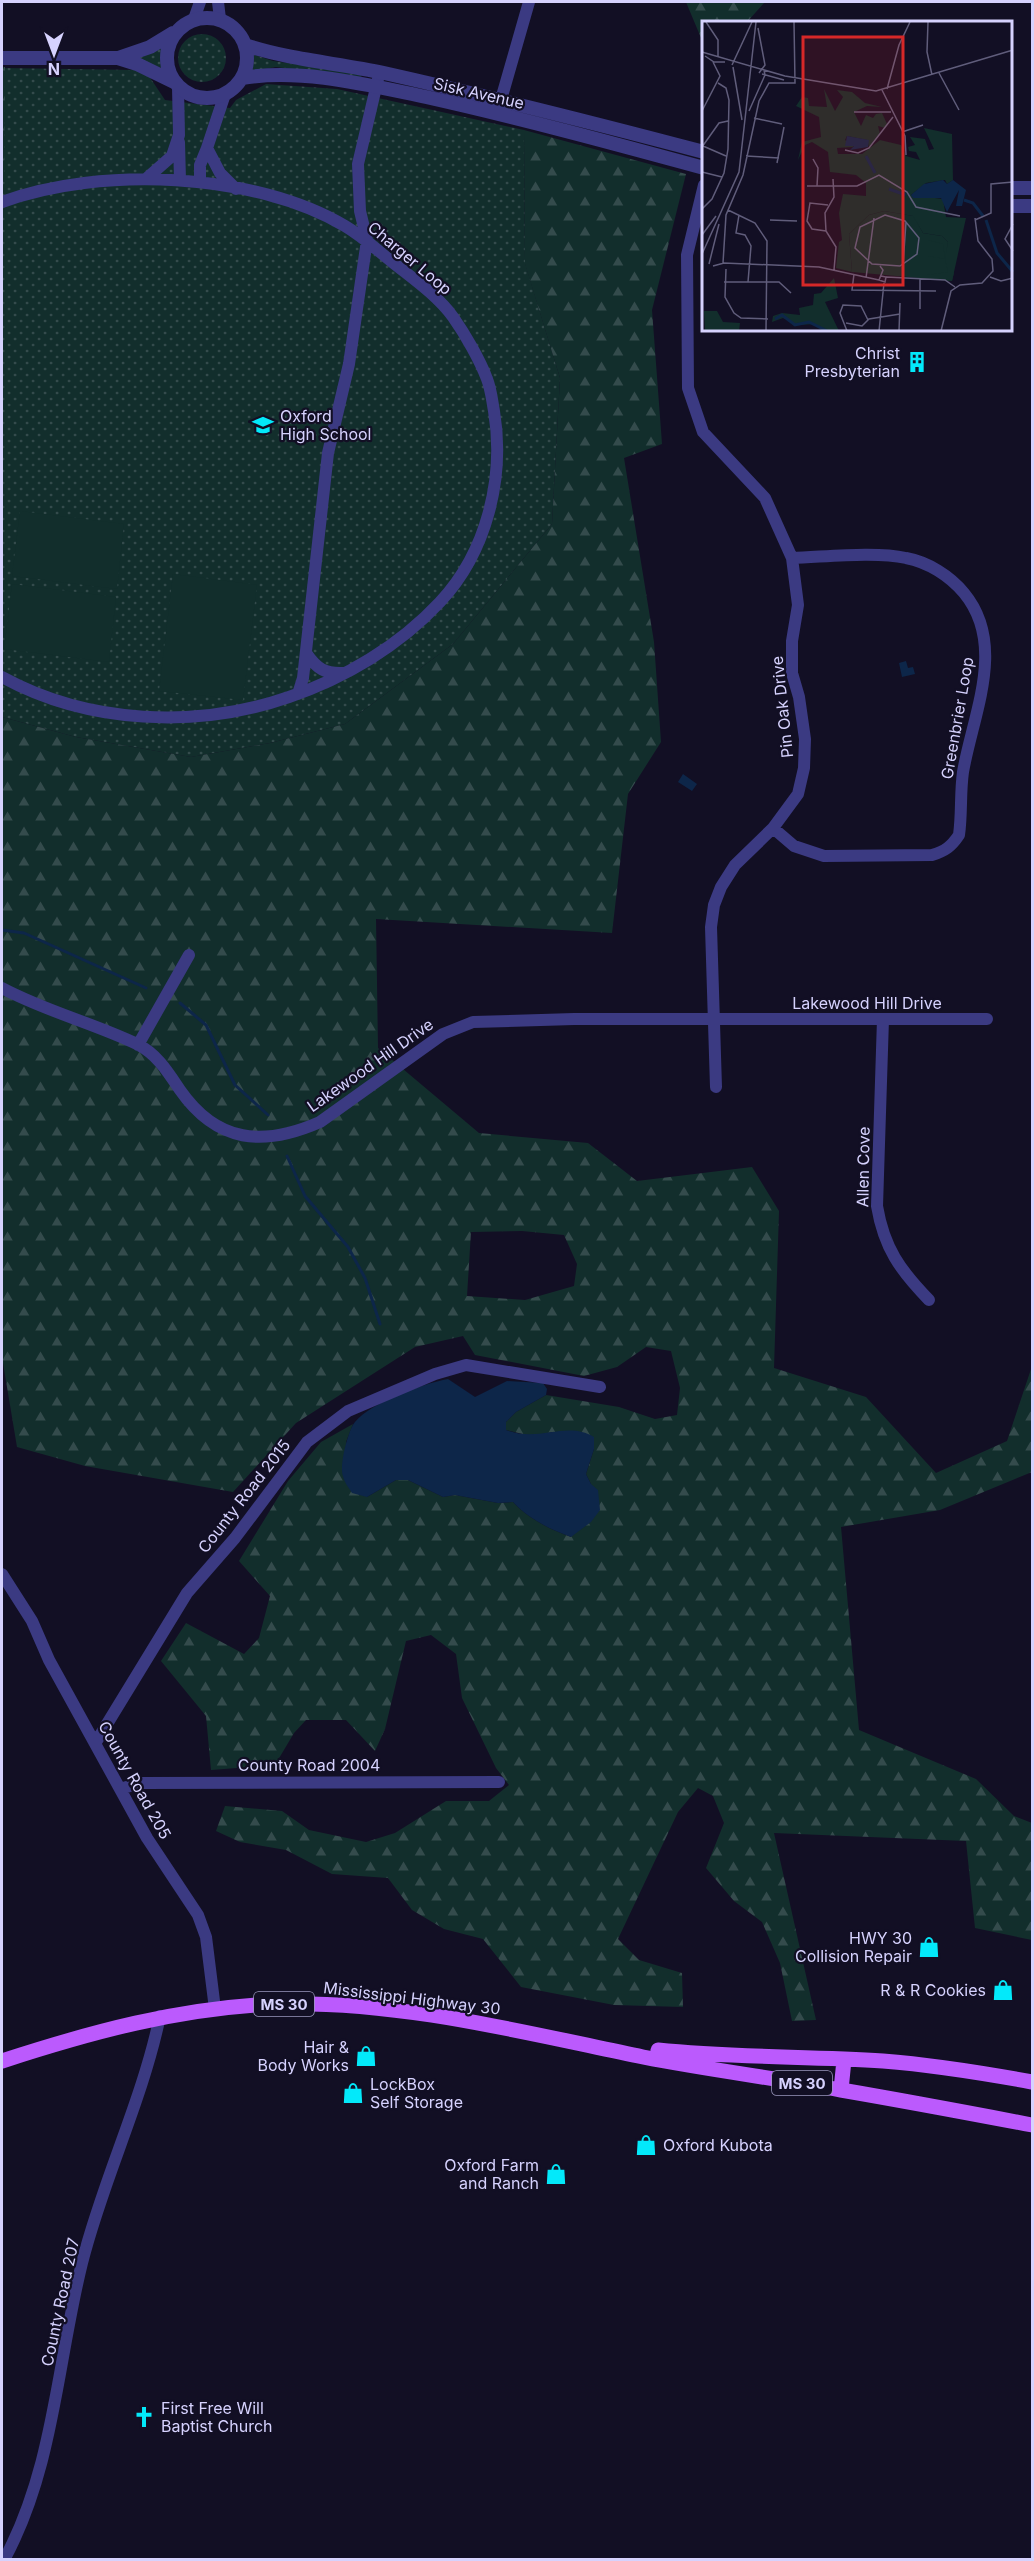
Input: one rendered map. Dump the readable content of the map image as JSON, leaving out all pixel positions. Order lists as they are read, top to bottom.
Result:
{
  "streets": {
    "main road": ["Mississippi Highway 30", "MS 30"],
    "street": [
      "Sisk Avenue",
      "Charger Loop",
      "Pin Oak Drive",
      "Greenbrier Loop",
      "Lakewood Hill Drive",
      "Allen Cove",
      "County Road 2015",
      "County Road 2004",
      "County Road 205",
      "County Road 207"
    ]
  },
  "crossings": [
    ["Pin Oak Drive", "Greenbrier Loop"],
    ["Pin Oak Drive", "Lakewood Hill Drive"],
    ["Lakewood Hill Drive", "Allen Cove"],
    ["County Road 2015", "County Road 205"],
    ["County Road 2004", "County Road 205"],
    ["County Road 205", "Mississippi Highway 30"],
    ["Mississippi Highway 30", "County Road 207"]
  ],
  "places": {
    "building": ["Christ Presbyterian"],
    "school or university": ["Oxford High School"],
    "shop": [
      "HWY 30 Collision Repair",
      "R & R Cookies",
      "Hair & Body Works",
      "LockBox Self Storage",
      "Oxford Kubota",
      "Oxford Farm and Ranch"
    ],
    "church": ["First Free Will Baptist Church"]
  },
  "north": "bottom"
}
